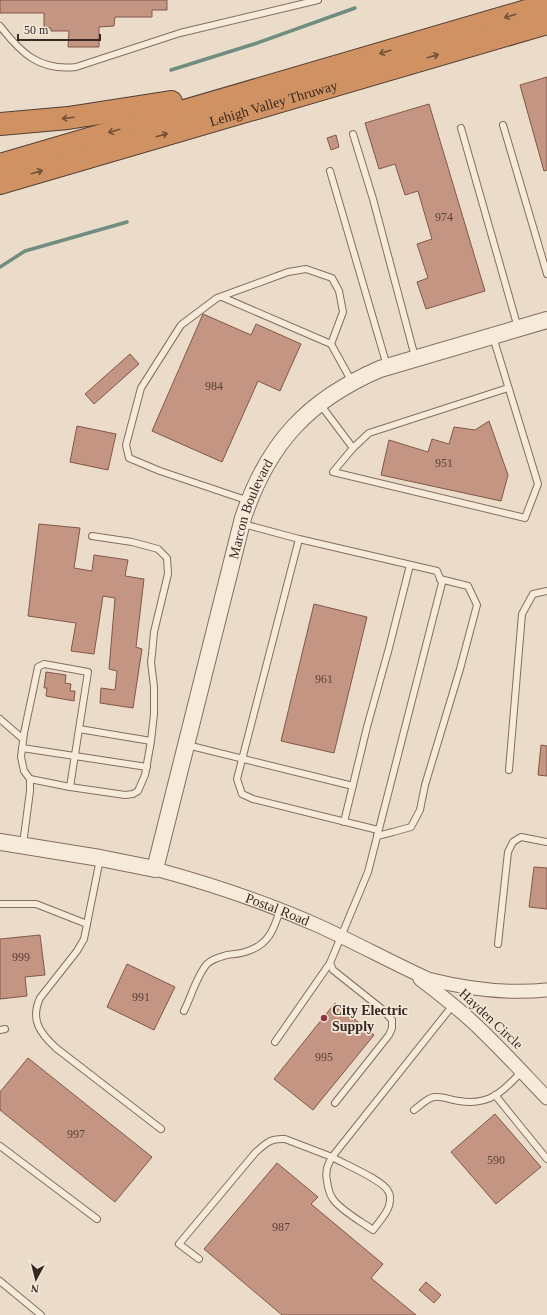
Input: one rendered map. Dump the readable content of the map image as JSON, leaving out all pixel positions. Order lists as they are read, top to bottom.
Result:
{
  "streets": {
    "highway": ["Lehigh Valley Thruway"],
    "street": ["Marcon Boulevard", "Postal Road", "Hayden Circle"]
  },
  "crossings": [
    ["Marcon Boulevard", "Postal Road"],
    ["Postal Road", "Hayden Circle"]
  ],
  "places": ["City Electric Supply"],
  "house_numbers": [
    "974",
    "984",
    "951",
    "961",
    "999",
    "991",
    "995",
    "997",
    "590",
    "987"
  ],
  "scale_bar": "50 m",
  "north": "bottom"
}
